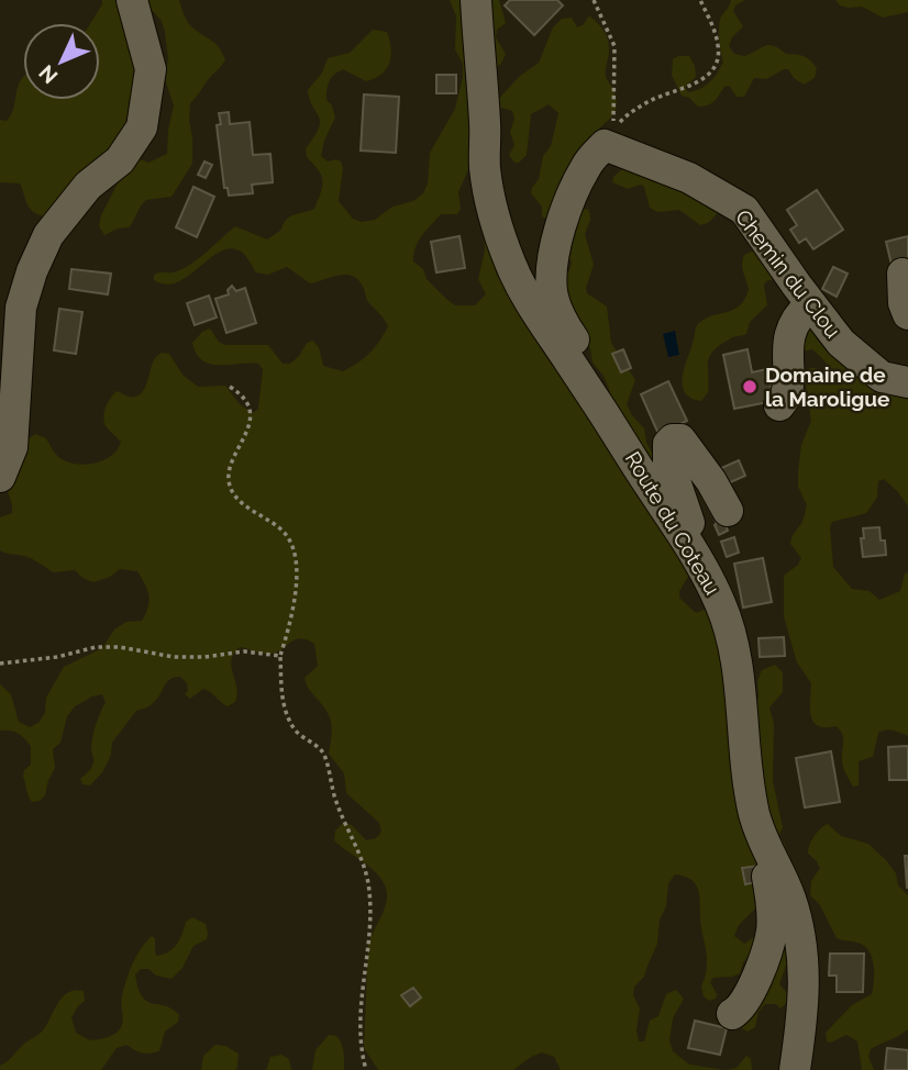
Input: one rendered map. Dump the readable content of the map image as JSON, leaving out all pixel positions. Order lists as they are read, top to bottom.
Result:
{
  "streets": {
    "street": ["Chemin du Clou", "Route du Coteau"]
  },
  "crossings": [
    ["Chemin du Clou", "Route du Coteau"]
  ],
  "places": ["Domaine de la Maroligue"],
  "north": "bottom left"
}
